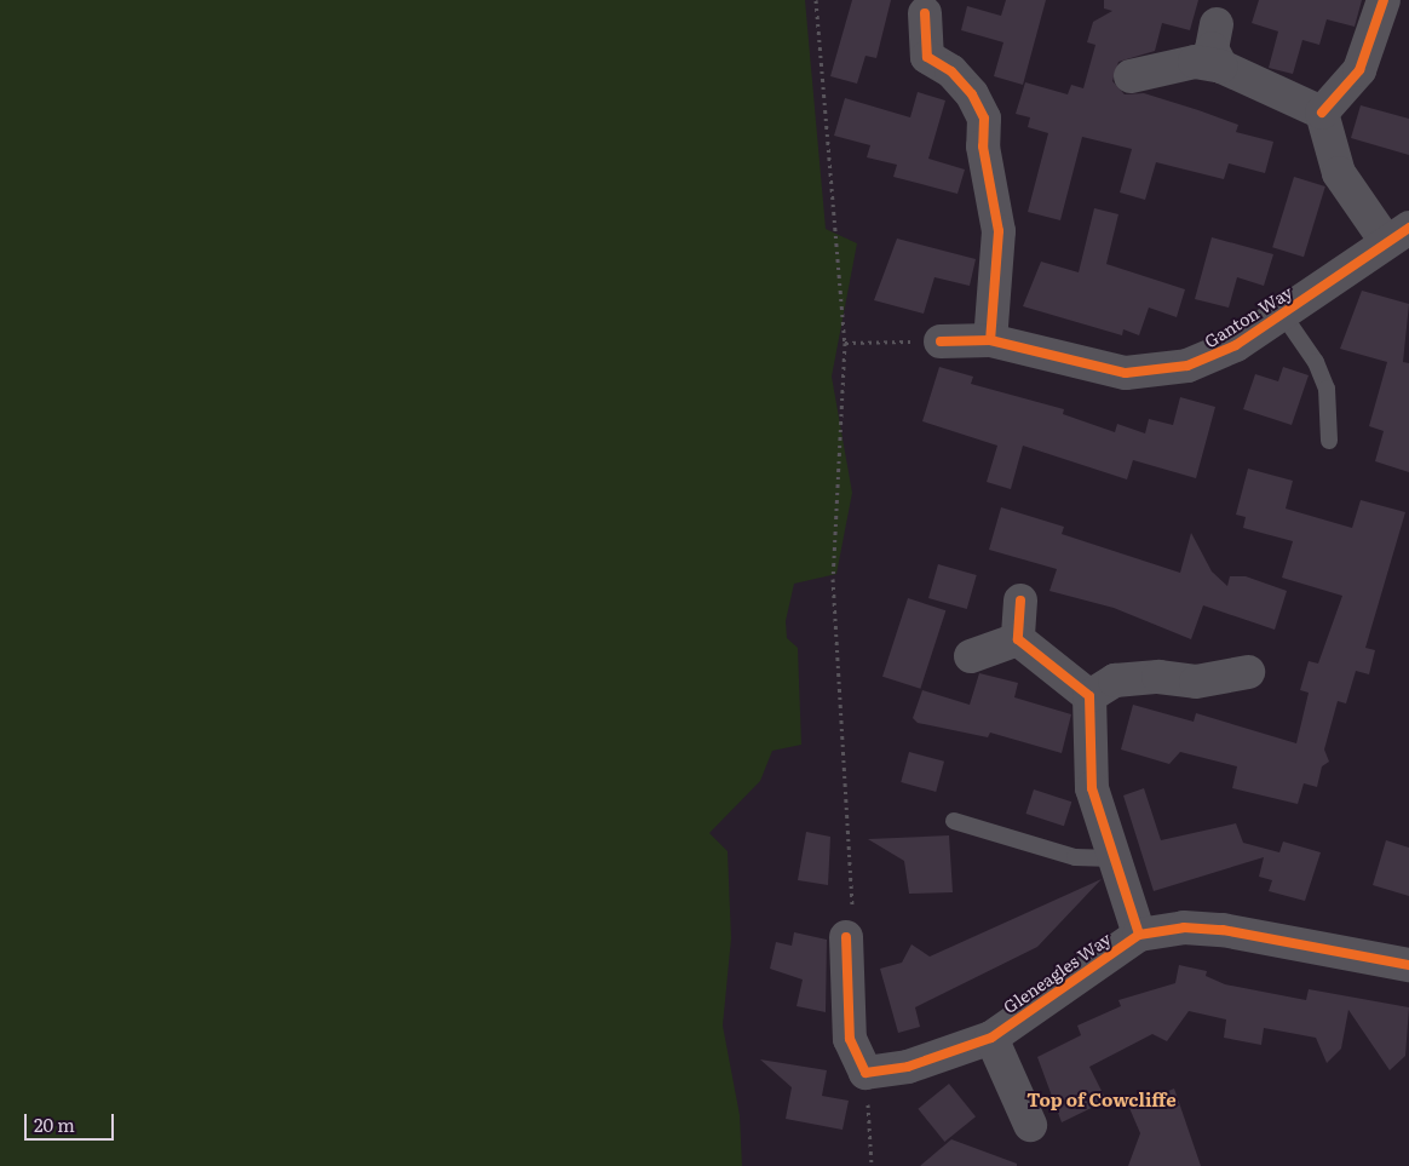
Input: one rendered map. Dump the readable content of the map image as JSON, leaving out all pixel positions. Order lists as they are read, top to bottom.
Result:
{
  "streets": {
    "street": ["Ganton Way", "Gleneagles Way"]
  },
  "districts": ["Top of Cowcliffe"],
  "scale_bar": "20 m"
}
